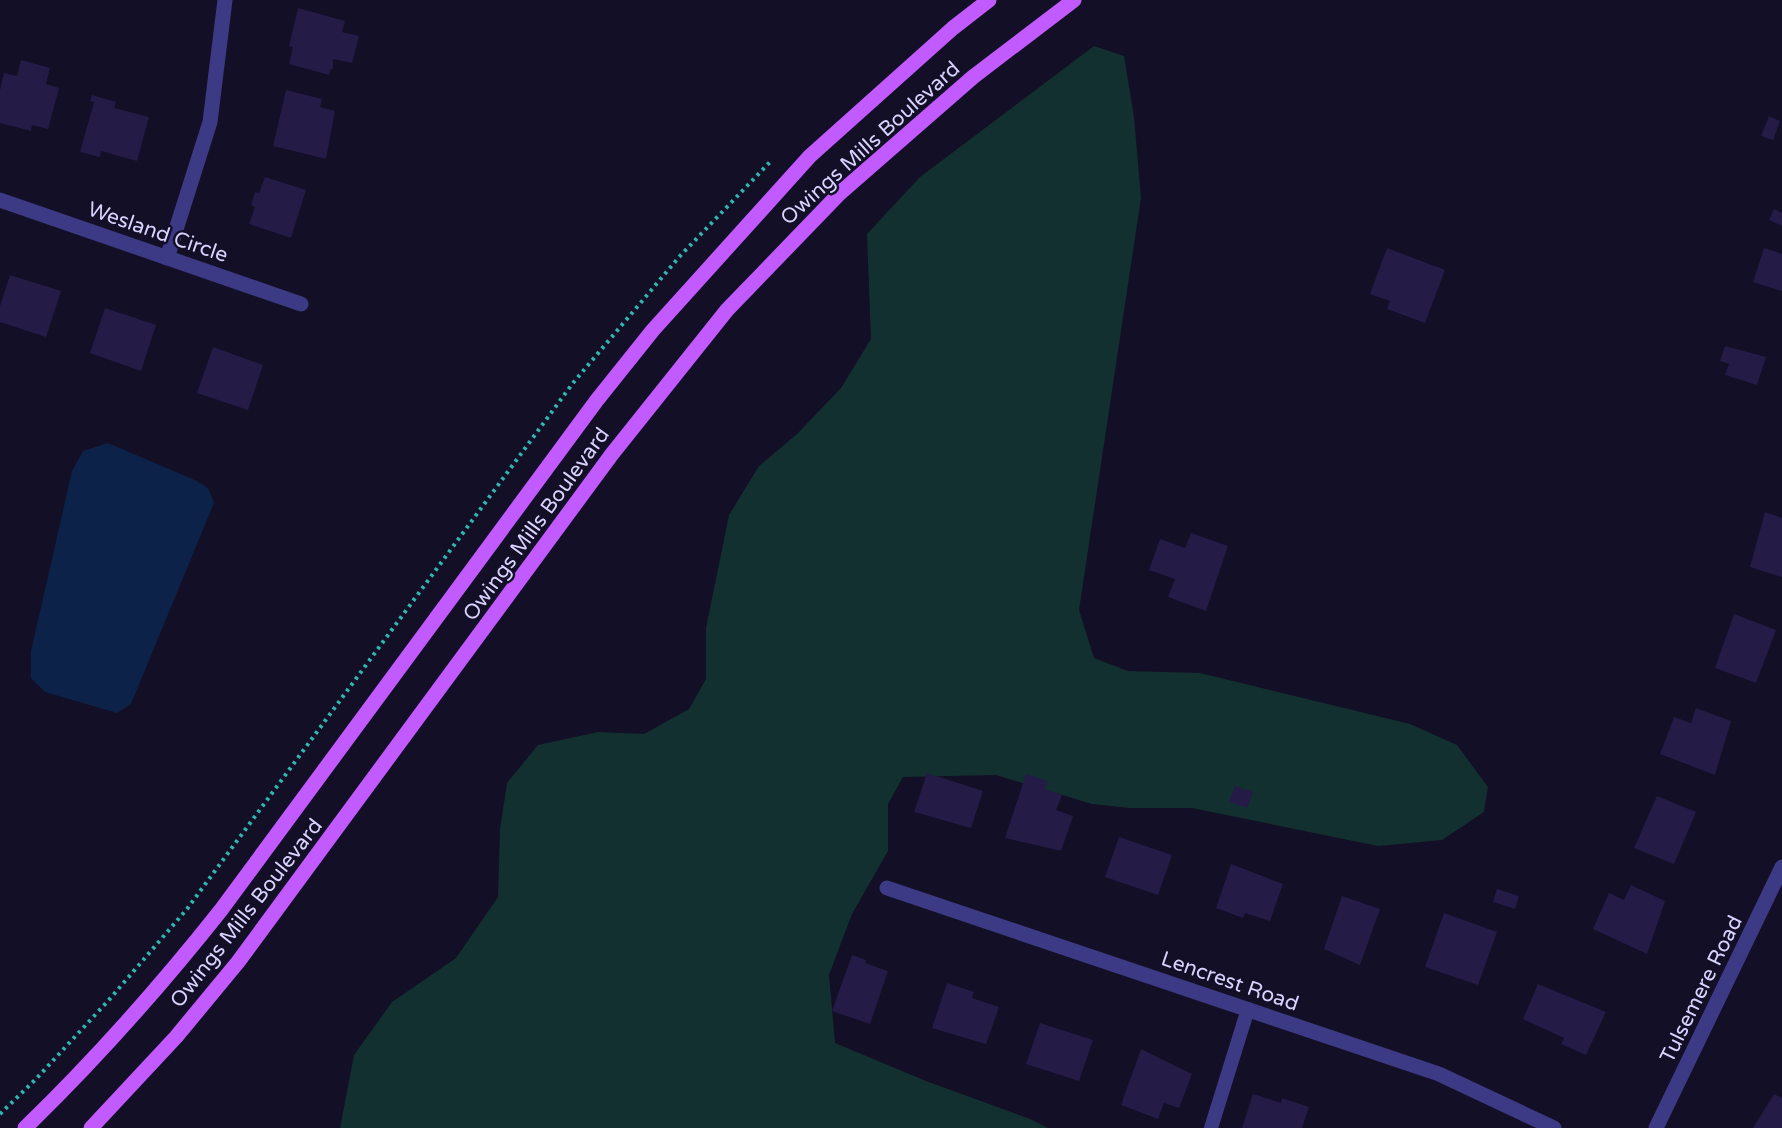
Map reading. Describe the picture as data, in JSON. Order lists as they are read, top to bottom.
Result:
{
  "streets": {
    "main road": ["Owings Mills Boulevard"],
    "street": ["Wesland Circle", "Lencrest Road", "Tulsemere Road"]
  }
}
